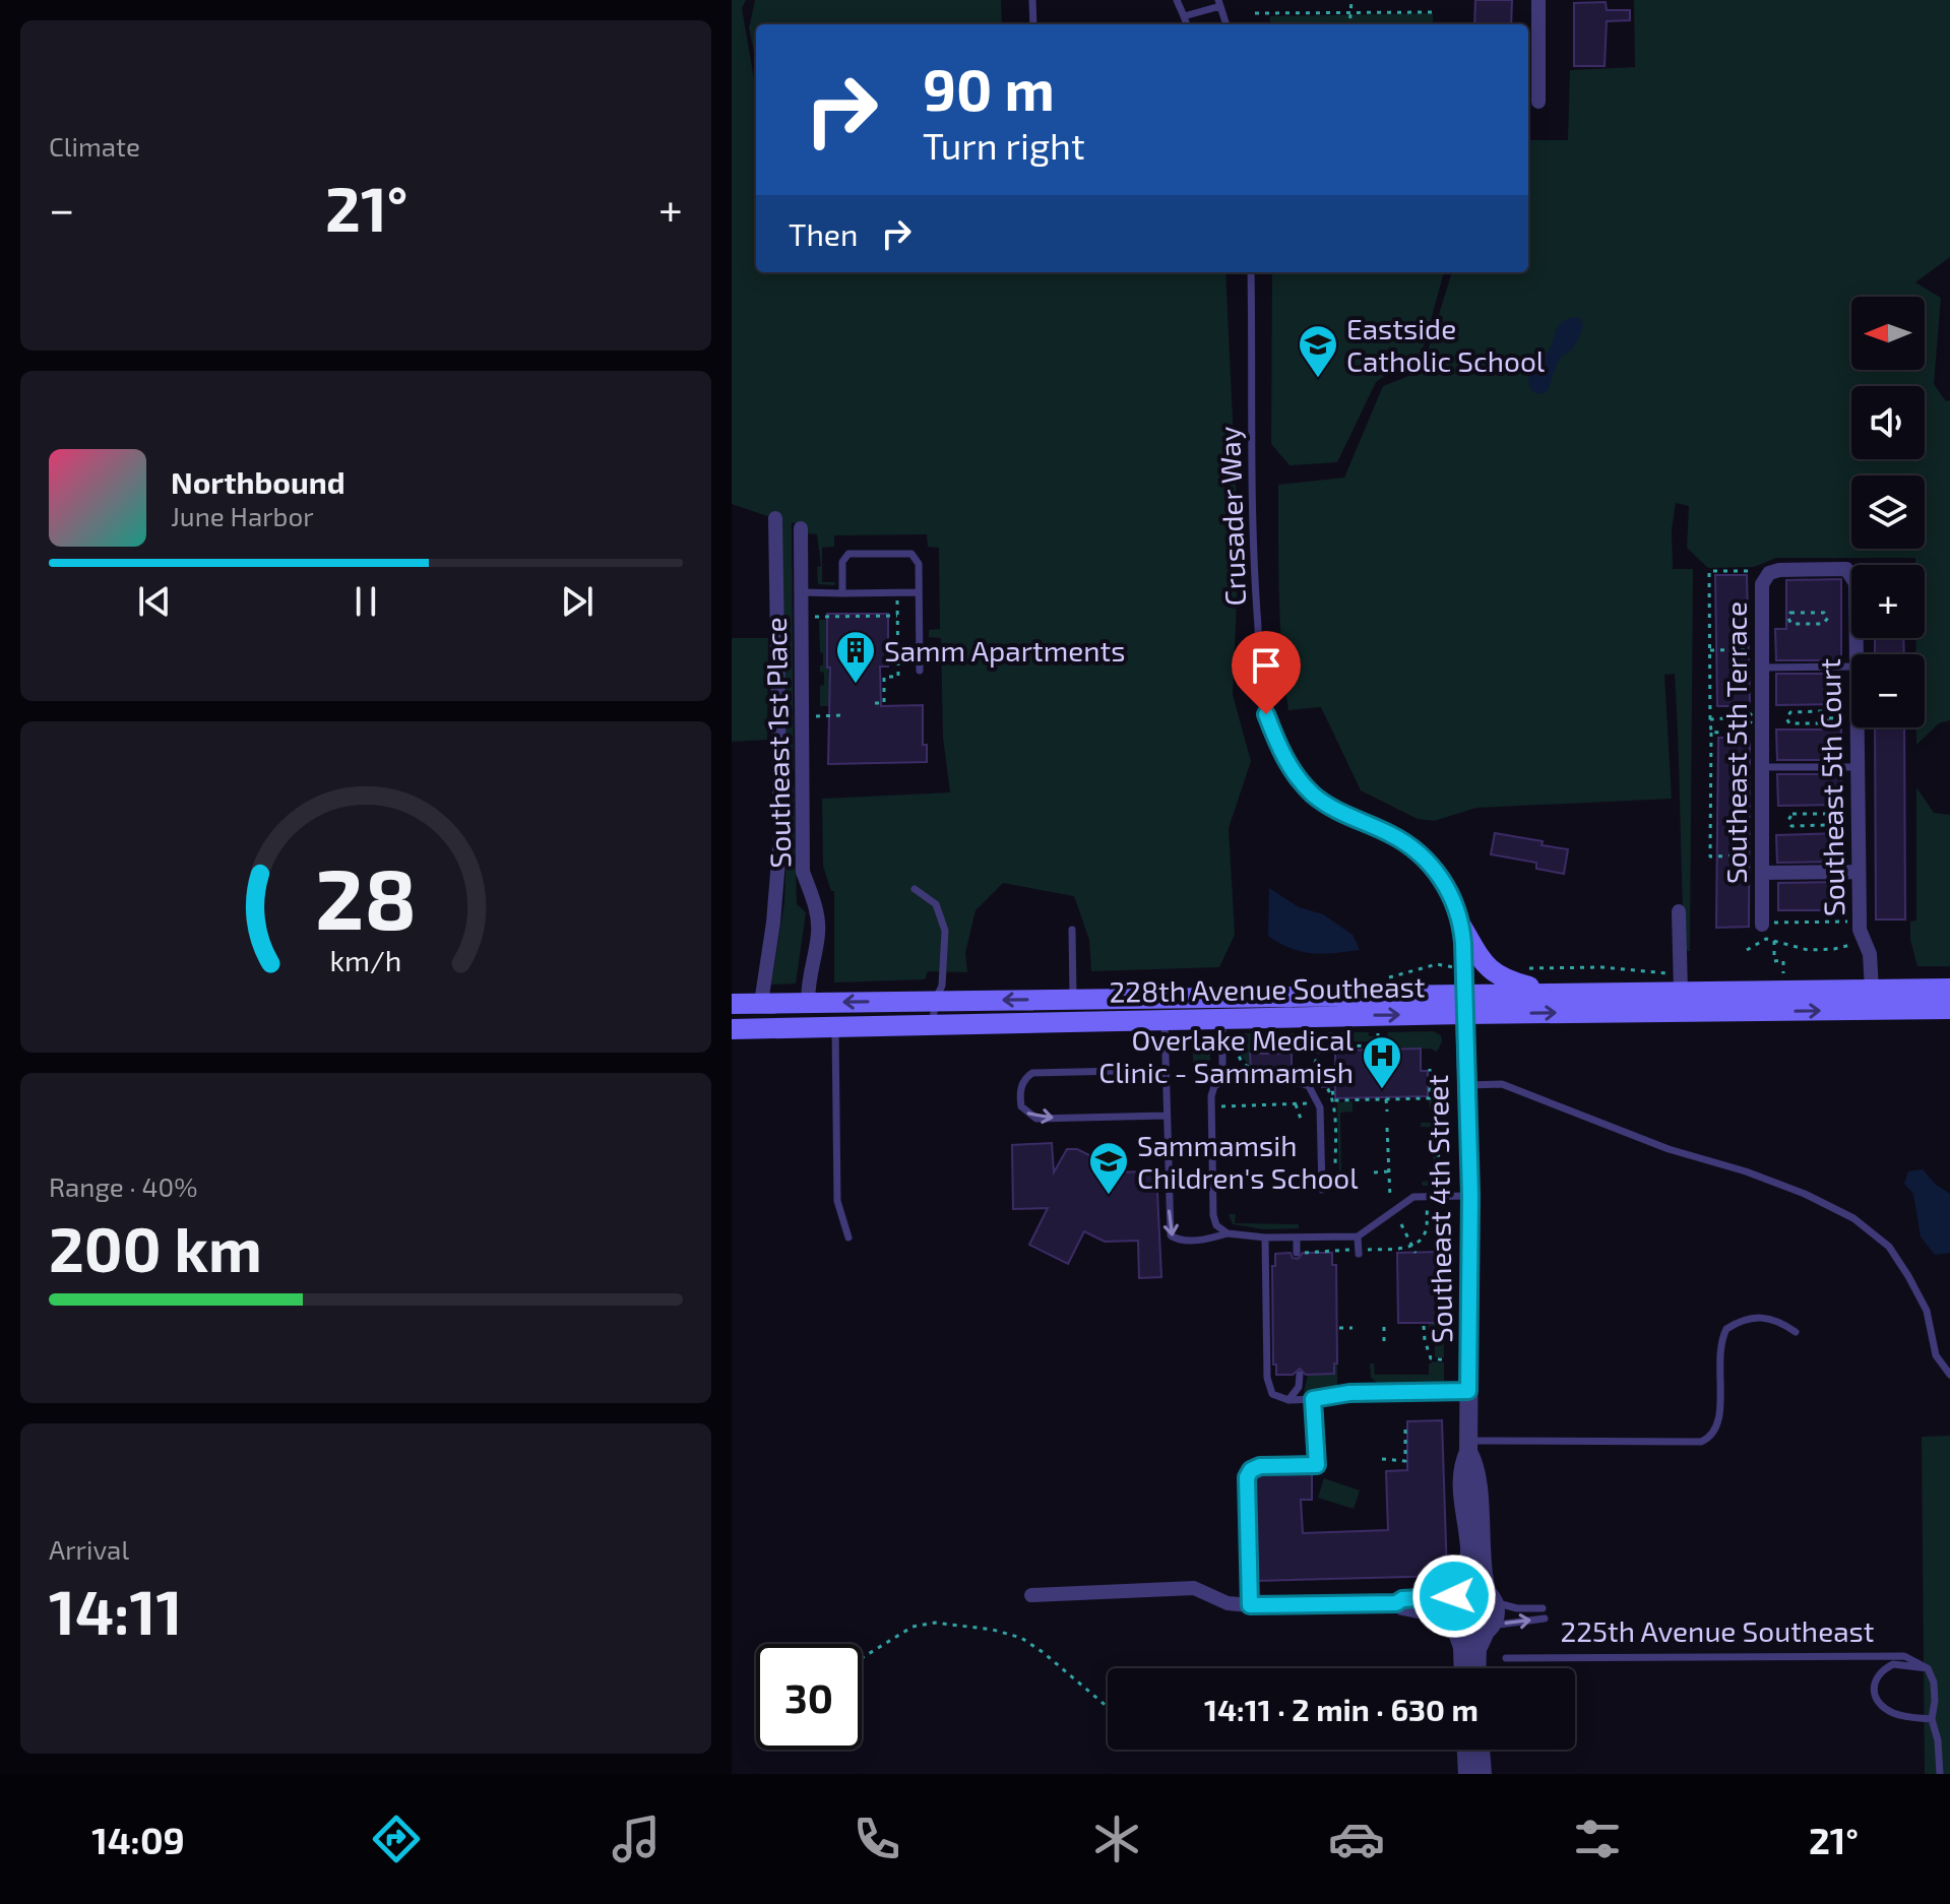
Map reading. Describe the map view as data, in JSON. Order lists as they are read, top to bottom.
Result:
{
  "streets": {
    "main road": ["228th Avenue Southeast"],
    "street": [
      "Southeast 1st Place",
      "Southeast 5th Terrace",
      "Southeast 5th Court",
      "Southeast 4th Street"
    ],
    "lane": ["Crusader Way", "225th Avenue Southeast"]
  },
  "crossings": [
    ["Crusader Way", "228th Avenue Southeast"],
    ["Crusader Way", "Southeast 4th Street"],
    ["Southeast 1st Place", "228th Avenue Southeast"],
    ["Southeast 5th Terrace", "Southeast 5th Court"],
    ["Southeast 5th Court", "228th Avenue Southeast"],
    ["228th Avenue Southeast", "Southeast 4th Street"],
    ["Southeast 4th Street", "225th Avenue Southeast"]
  ],
  "places": {
    "school or university": ["Eastside Catholic School", "Sammamsih Children's School"],
    "building": ["Samm Apartments"],
    "hospital": ["Overlake Medical Clinic - Sammamish"]
  },
  "north": "left",
  "page": {
    "tile": [
      "Climate",
      ["Range · 40%", "200 km"],
      ["Arrival", "14:11"]
    ],
    "turn": ["90 m", "Turn right"],
    "heat": ["−", "21°", "+"],
    "then": "Then",
    "map_buttons": ["+", "−"],
    "song": ["Northbound", "June Harbor"],
    "limit": "30",
    "trip": "14:11 · 2 min · 630 m",
    "tabs": ["14:09", "21°"],
    "gauge": ["28", "km/h"]
  }
}
